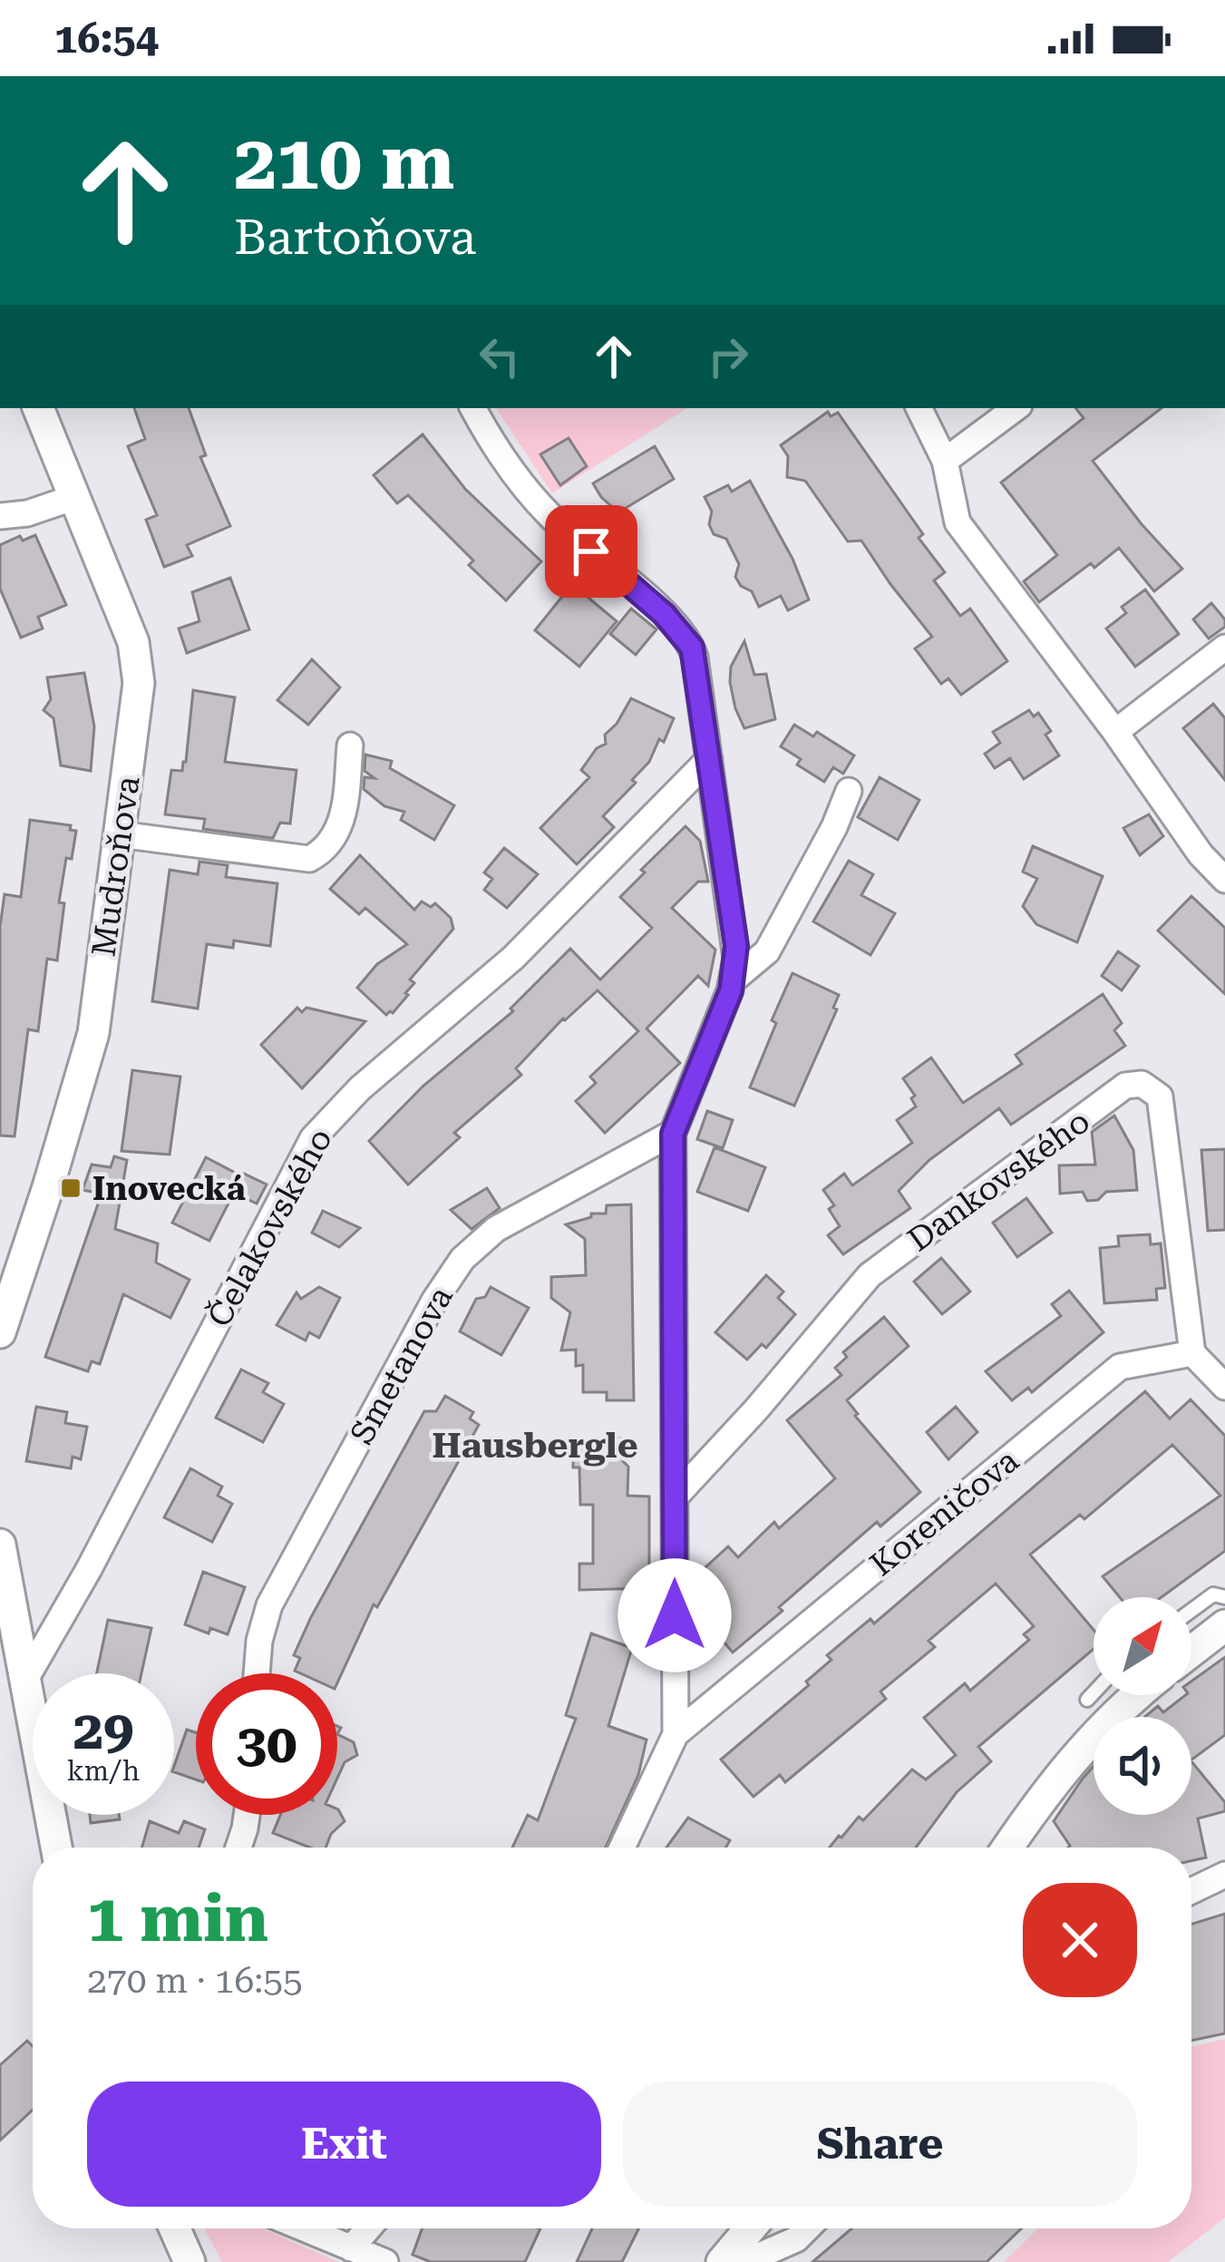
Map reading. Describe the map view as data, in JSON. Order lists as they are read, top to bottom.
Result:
{
  "streets": {
    "street": [
      "Mudroňova",
      "Dankovského",
      "Čelakovského",
      "Smetanova",
      "Koreničova"
    ]
  },
  "crossings": [
    ["Dankovského", "Koreničova"]
  ],
  "districts": ["Hausbergle"],
  "places": {
    "transit": ["Inovecká"]
  },
  "north": "top right",
  "page": {
    "status": "16:54",
    "turn": ["210 m", "Bartoňova"],
    "speed": "29 km/h",
    "limit": "30",
    "heading": ["1 min", "270 m · 16:55"],
    "buttons": ["Exit", "Share"]
  }
}
